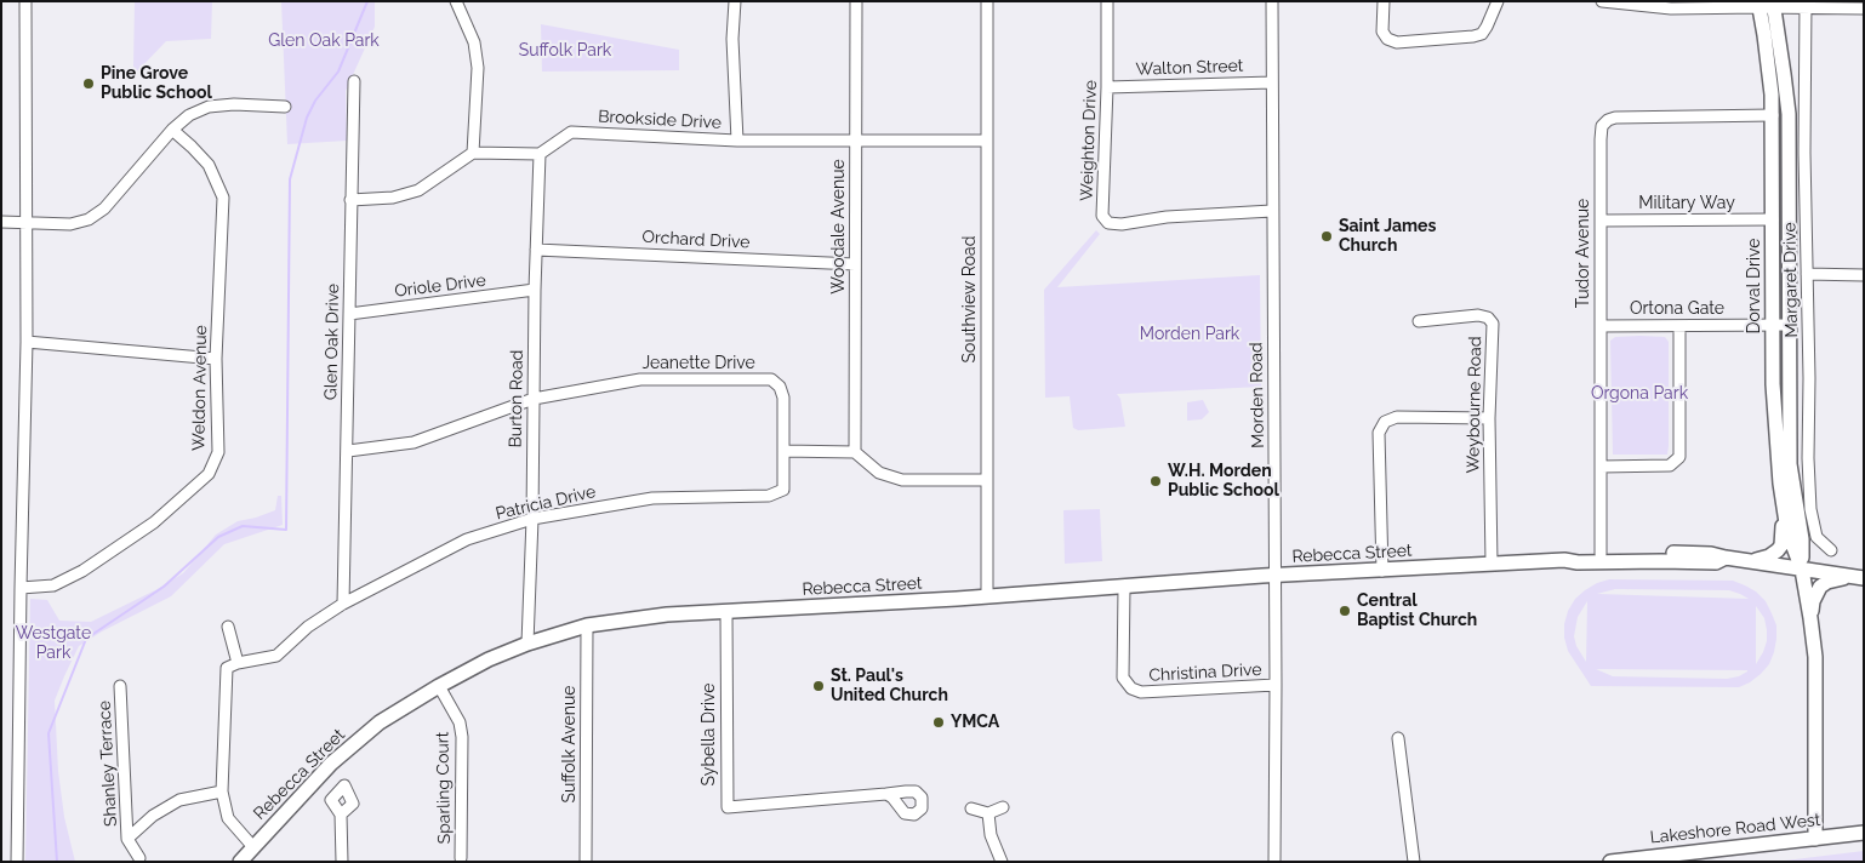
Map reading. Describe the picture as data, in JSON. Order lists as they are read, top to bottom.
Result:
{
  "streets": {
    "main road": ["Dorval Drive", "Rebecca Street", "Lakeshore Road West"],
    "street": [
      "Walton Street",
      "Brookside Drive",
      "Weighton Drive",
      "Military Way",
      "Woodale Avenue",
      "Orchard Drive",
      "Tudor Avenue",
      "Margaret Drive",
      "Oriole Drive",
      "Southview Road",
      "Ortona Gate",
      "Glen Oak Drive",
      "Jeanette Drive",
      "Weldon Avenue",
      "Morden Road",
      "Burton Road",
      "Weybourne Road",
      "Patricia Drive",
      "Christina Drive",
      "Sybella Drive",
      "Suffolk Avenue",
      "Shanley Terrace",
      "Sparling Court"
    ]
  },
  "crossings": [
    ["Walton Street", "Weighton Drive"],
    ["Walton Street", "Morden Road"],
    ["Brookside Drive", "Woodale Avenue"],
    ["Brookside Drive", "Southview Road"],
    ["Brookside Drive", "Burton Road"],
    ["Weighton Drive", "Morden Road"],
    ["Military Way", "Tudor Avenue"],
    ["Military Way", "Dorval Drive"],
    ["Woodale Avenue", "Orchard Drive"],
    ["Orchard Drive", "Burton Road"],
    ["Tudor Avenue", "Dorval Drive"],
    ["Tudor Avenue", "Ortona Gate"],
    ["Tudor Avenue", "Rebecca Street"],
    ["Oriole Drive", "Glen Oak Drive"],
    ["Oriole Drive", "Burton Road"],
    ["Dorval Drive", "Ortona Gate"],
    ["Dorval Drive", "Rebecca Street"],
    ["Dorval Drive", "Lakeshore Road West"],
    ["Southview Road", "Rebecca Street"],
    ["Glen Oak Drive", "Jeanette Drive"],
    ["Glen Oak Drive", "Patricia Drive"],
    ["Jeanette Drive", "Burton Road"],
    ["Jeanette Drive", "Patricia Drive"],
    ["Morden Road", "Rebecca Street"],
    ["Morden Road", "Christina Drive"],
    ["Burton Road", "Patricia Drive"],
    ["Burton Road", "Rebecca Street"],
    ["Weybourne Road", "Rebecca Street"],
    ["Rebecca Street", "Christina Drive"],
    ["Rebecca Street", "Sybella Drive"],
    ["Rebecca Street", "Suffolk Avenue"],
    ["Rebecca Street", "Sparling Court"]
  ],
  "parks": [
    "Glen Oak Park",
    "Suffolk Park",
    "Morden Park",
    "Orgona Park",
    "Westgate Park"
  ],
  "places": [
    "Pine Grove Public School",
    "Saint James Church",
    "W.H. Morden Public School",
    "Central Baptist Church",
    "St. Paul's United Church",
    "YMCA"
  ]
}
